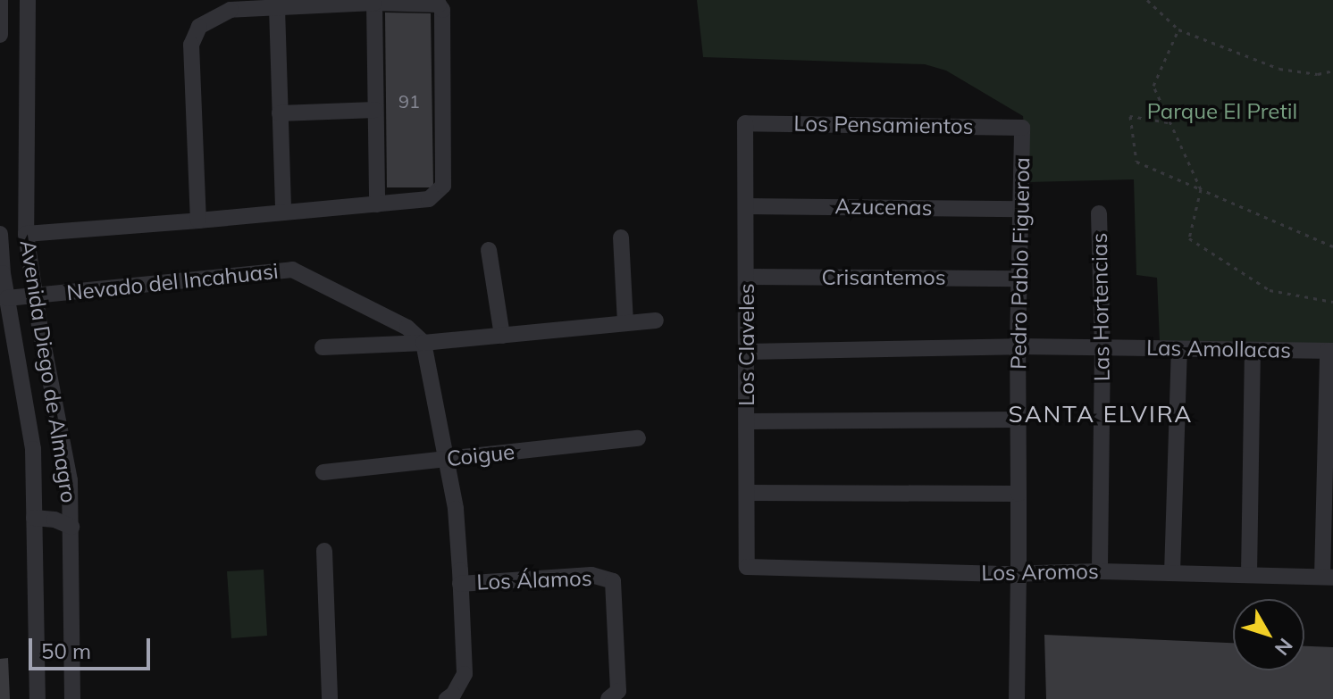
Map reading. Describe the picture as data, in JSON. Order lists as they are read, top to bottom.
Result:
{
  "streets": {
    "street": [
      "Los Pensamientos",
      "Azucenas",
      "Pedro Pablo Figueroa",
      "Crisantemos",
      "Nevado del Incahuasi",
      "Las Hortencias",
      "Los Claveles",
      "Las Amollacas",
      "Avenida Diego de Almagro",
      "Coigue",
      "Los Aromos",
      "Los Álamos"
    ]
  },
  "crossings": [
    ["Los Pensamientos", "Pedro Pablo Figueroa"],
    ["Los Pensamientos", "Los Claveles"],
    ["Azucenas", "Pedro Pablo Figueroa"],
    ["Azucenas", "Los Claveles"],
    ["Pedro Pablo Figueroa", "Crisantemos"],
    ["Pedro Pablo Figueroa", "Las Amollacas"],
    ["Pedro Pablo Figueroa", "Los Aromos"],
    ["Crisantemos", "Los Claveles"],
    ["Nevado del Incahuasi", "Avenida Diego de Almagro"],
    ["Las Hortencias", "Las Amollacas"],
    ["Las Hortencias", "Los Aromos"],
    ["Los Claveles", "Las Amollacas"],
    ["Los Claveles", "Los Aromos"]
  ],
  "districts": ["SANTA ELVIRA"],
  "parks": ["Parque El Pretil"],
  "house_numbers": ["91"],
  "scale_bar": "50 m",
  "north": "bottom right"
}
